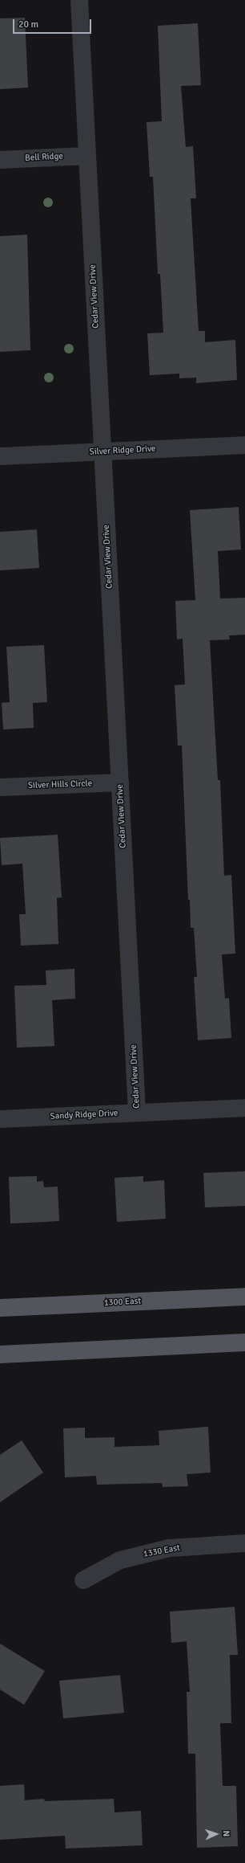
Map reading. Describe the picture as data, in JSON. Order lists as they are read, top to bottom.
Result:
{
  "streets": {
    "main road": ["1300 East"],
    "street": [
      "Bell Ridge",
      "Cedar View Drive",
      "Silver Ridge Drive",
      "Silver Hills Circle",
      "Sandy Ridge Drive",
      "1330 East"
    ]
  },
  "crossings": [
    ["Bell Ridge", "Cedar View Drive"],
    ["Cedar View Drive", "Silver Ridge Drive"],
    ["Cedar View Drive", "Silver Hills Circle"],
    ["Cedar View Drive", "Sandy Ridge Drive"]
  ],
  "scale_bar": "20 m",
  "north": "right"
}
